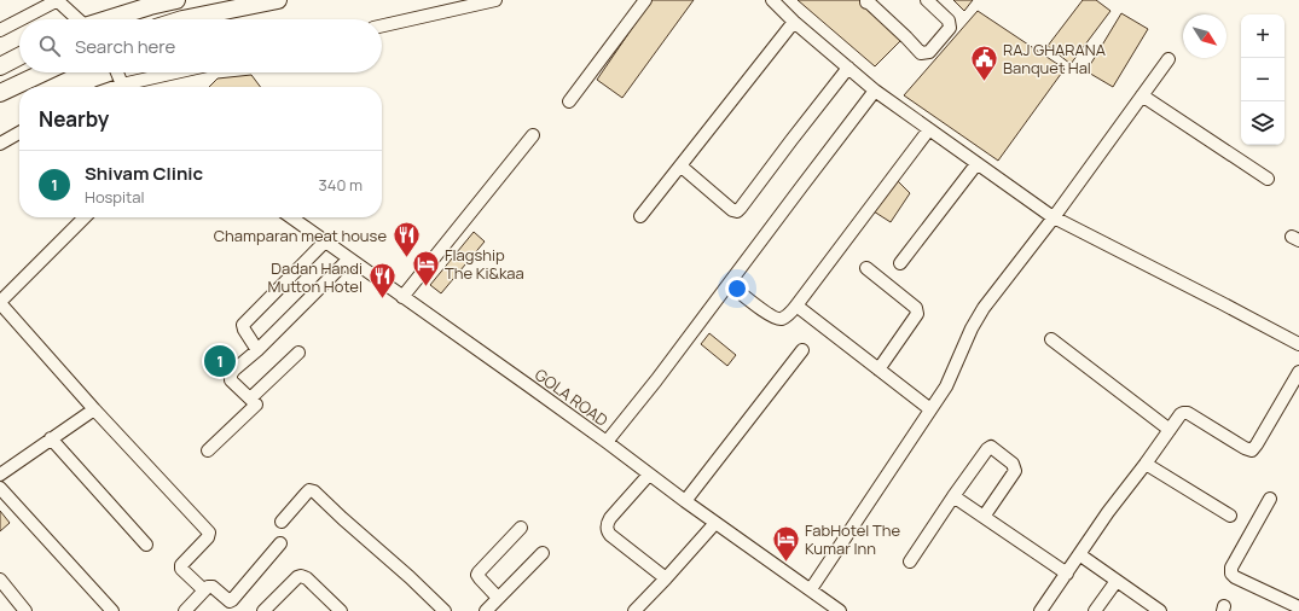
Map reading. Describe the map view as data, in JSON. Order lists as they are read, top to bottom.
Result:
{
  "streets": {
    "street": ["GOLA ROAD"]
  },
  "places": {
    "public building": ["RAJ GHARANA Banquet Hal"],
    "restaurant": ["Champaran meat house", "Dadan Handi Mutton Hotel"],
    "hotel": ["Flagship The Ki&kaa", "FabHotel The Kumar Inn"]
  },
  "north": "bottom right",
  "page": {
    "map_buttons": ["+", "−"],
    "search": "Search here",
    "heading": "Nearby",
    "list": [
      {
        "mark": "1",
        "name": "Shivam Clinic",
        "note": "Hospital",
        "value": "340 m"
      }
    ],
    "pins": "1"
  }
}
